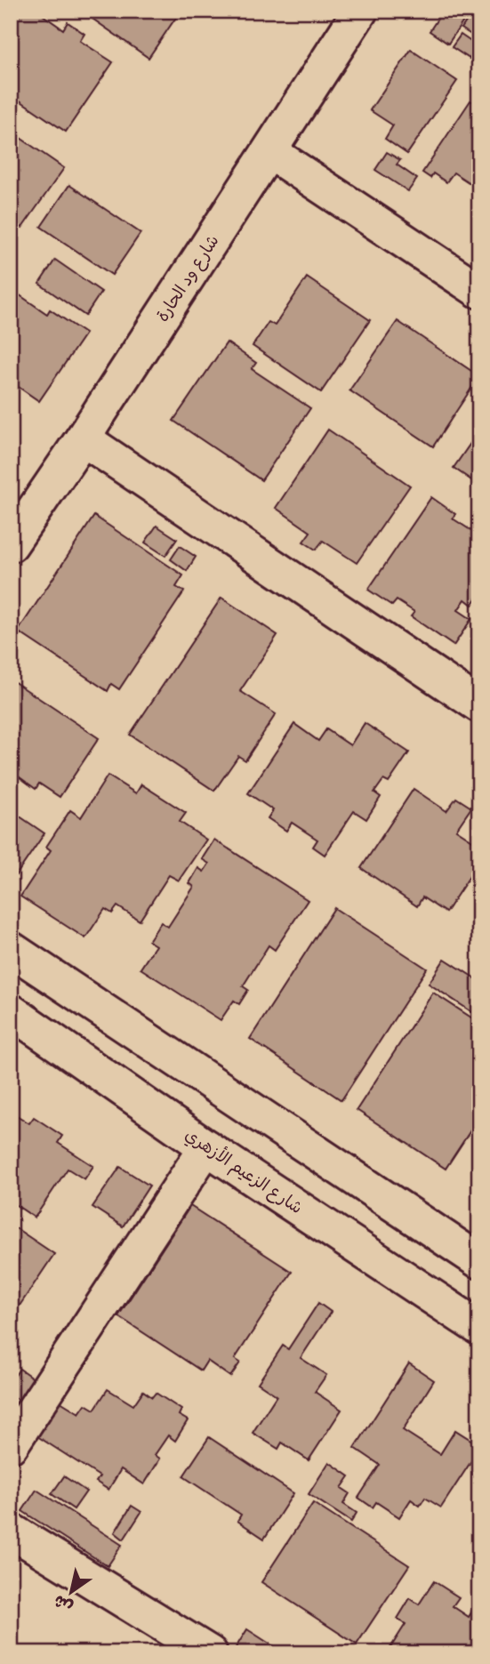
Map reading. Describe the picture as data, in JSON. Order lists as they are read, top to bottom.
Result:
{
  "streets": {
    "street": ["شارع ود الحارة", "شارع الزعيم الأزهري"]
  },
  "north": "bottom left"
}
